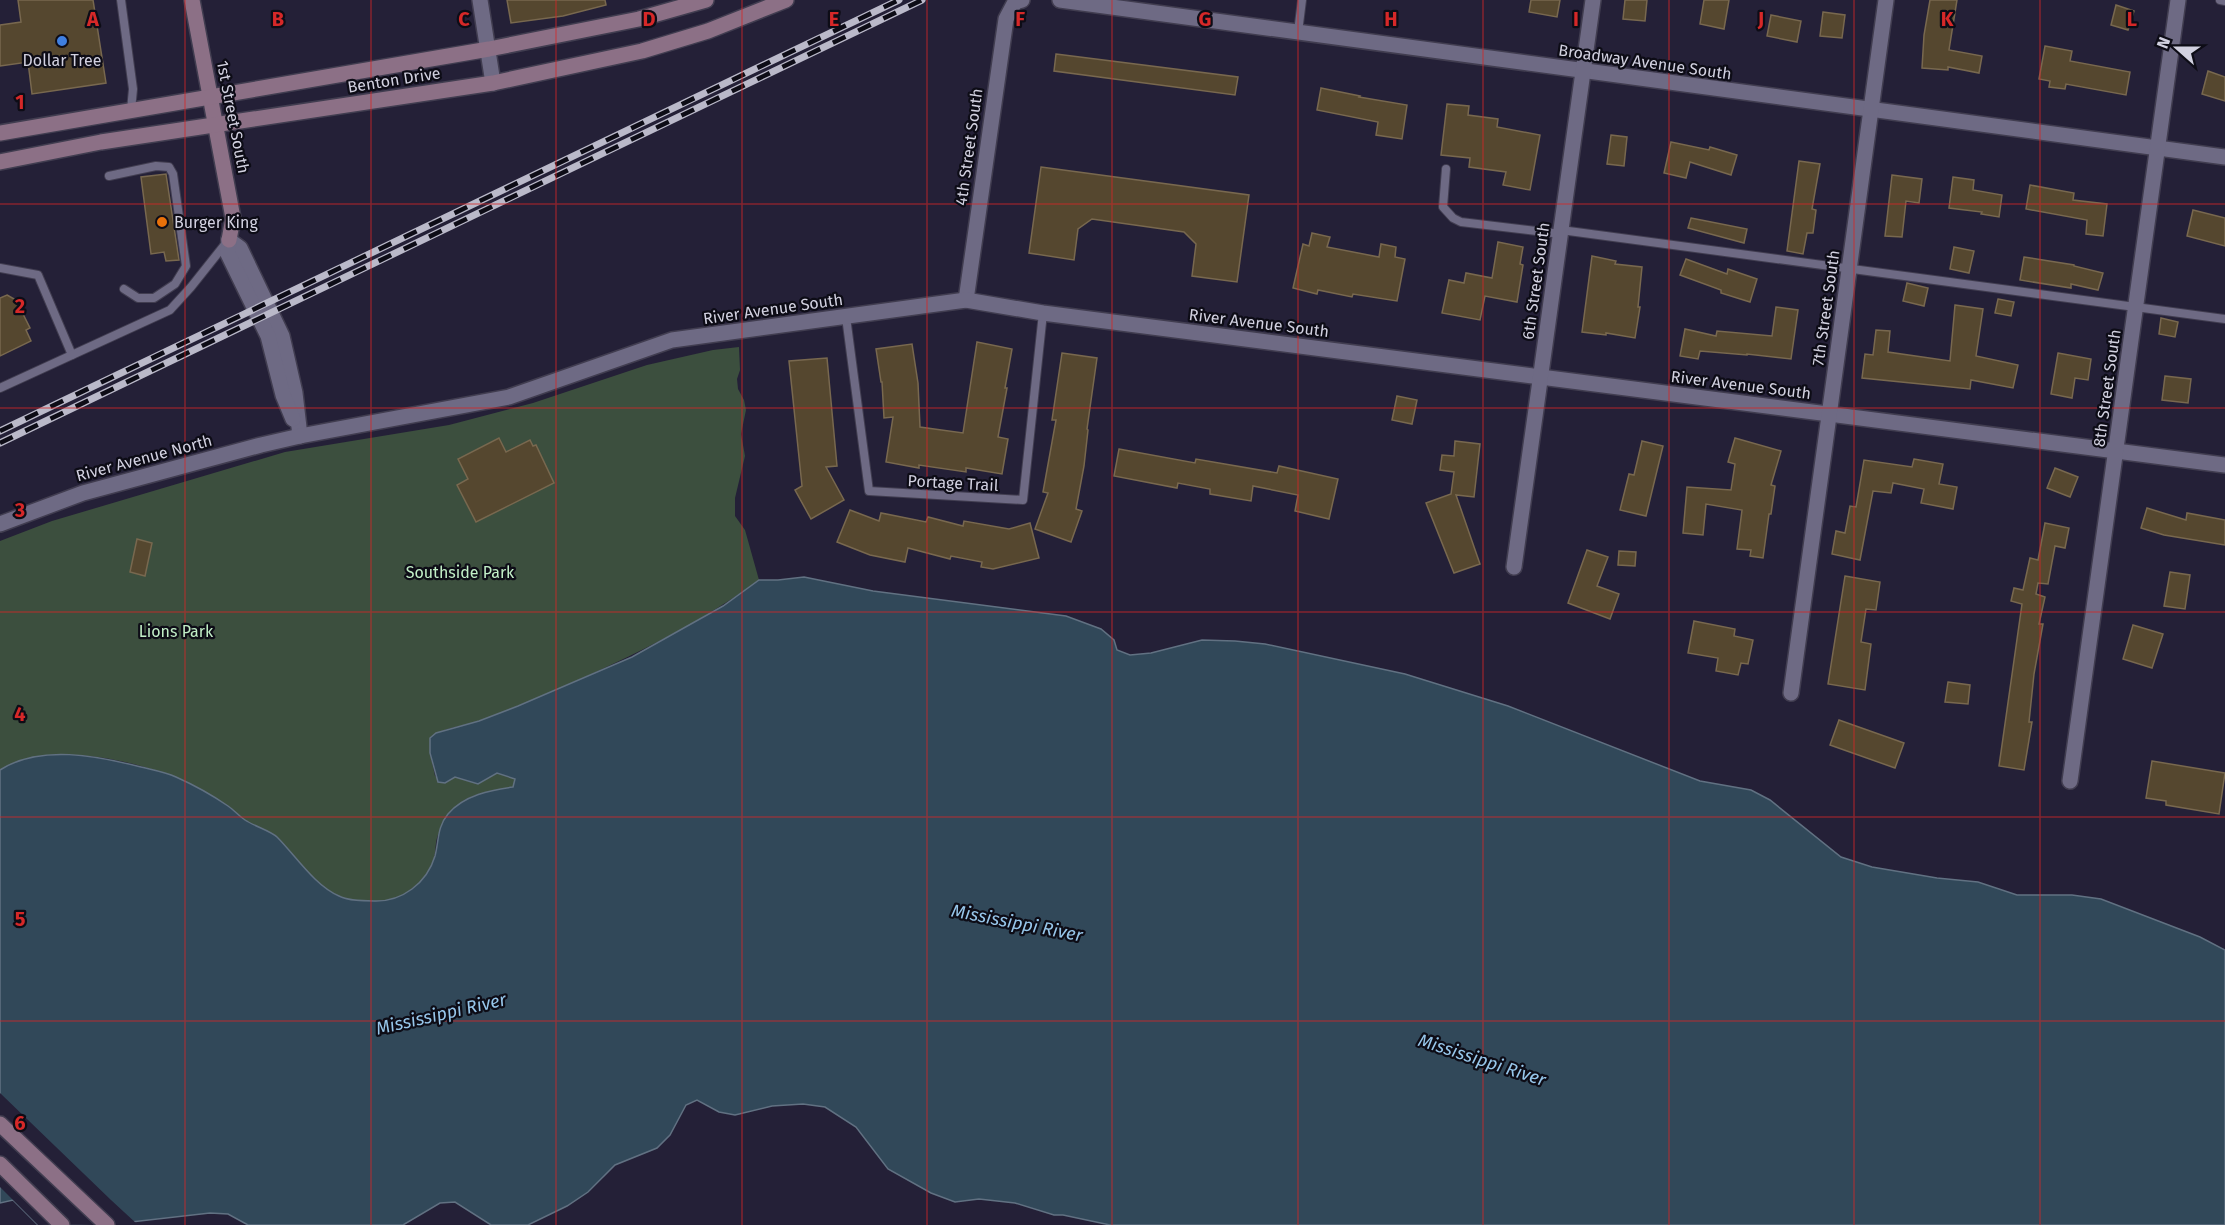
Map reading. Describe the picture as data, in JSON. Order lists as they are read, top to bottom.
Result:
{
  "streets": {
    "main road": ["Benton Drive", "1st Street South"],
    "street": [
      "Broadway Avenue South",
      "4th Street South",
      "6th Street South",
      "7th Street South",
      "River Avenue South",
      "8th Street South",
      "River Avenue North"
    ],
    "lane": ["Portage Trail"]
  },
  "crossings": [
    ["Broadway Avenue South", "6th Street South"],
    ["Broadway Avenue South", "7th Street South"],
    ["Broadway Avenue South", "8th Street South"],
    ["Benton Drive", "1st Street South"],
    ["4th Street South", "River Avenue South"],
    ["6th Street South", "River Avenue South"],
    ["7th Street South", "River Avenue South"],
    ["River Avenue South", "8th Street South"],
    ["River Avenue South", "River Avenue North"],
    ["River Avenue South", "Portage Trail"]
  ],
  "water": ["Mississippi River"],
  "parks": ["Southside Park", "Lions Park"],
  "places": ["Dollar Tree", "Burger King"],
  "north": "left",
  "grid": {
    "columns": [
      "A",
      "B",
      "C",
      "D",
      "E",
      "F",
      "G",
      "H",
      "I",
      "J",
      "K",
      "L"
    ],
    "rows": [
      "1",
      "2",
      "3",
      "4",
      "5",
      "6"
    ]
  }
}
